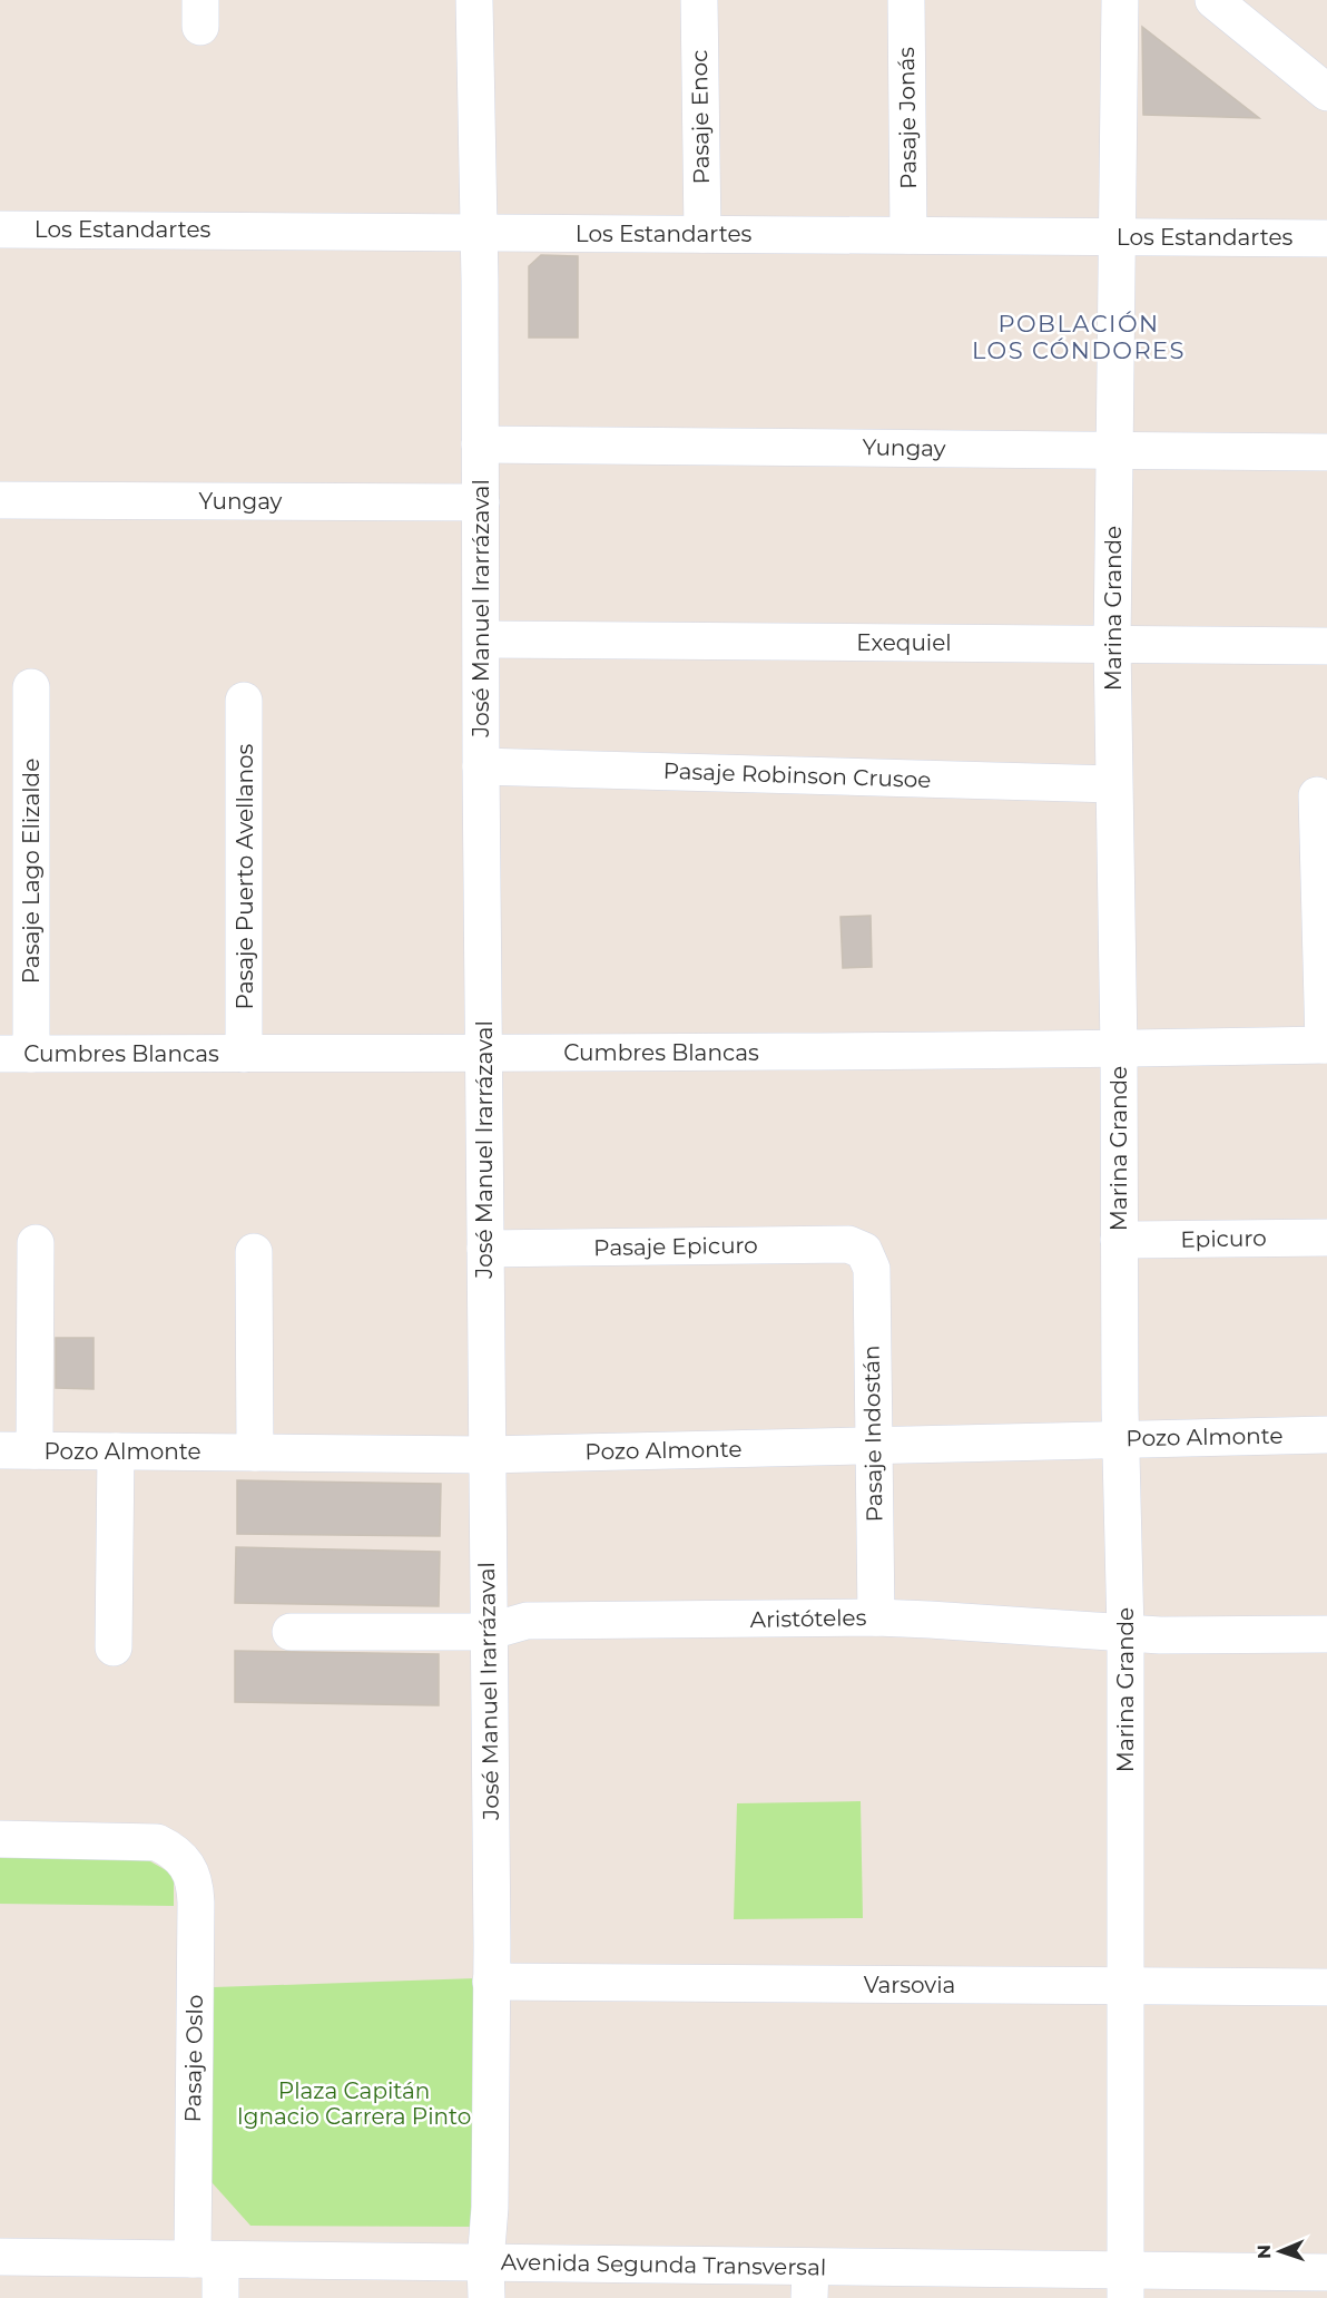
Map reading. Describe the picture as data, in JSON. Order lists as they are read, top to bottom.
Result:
{
  "streets": {
    "street": [
      "Pasaje Enoc",
      "Pasaje Jonás",
      "Los Estandartes",
      "Yungay",
      "José Manuel Irarrázaval",
      "Marina Grande",
      "Exequiel",
      "Pasaje Robinson Crusoe",
      "Pasaje Lago Elizalde",
      "Pasaje Puerto Avellanos",
      "Cumbres Blancas",
      "Epicuro",
      "Pasaje Epicuro",
      "Pasaje Indostán",
      "Pozo Almonte",
      "Aristóteles",
      "Varsovia",
      "Pasaje Oslo",
      "Avenida Segunda Transversal"
    ]
  },
  "crossings": [
    ["Pasaje Enoc", "Los Estandartes"],
    ["Pasaje Jonás", "Los Estandartes"],
    ["Los Estandartes", "José Manuel Irarrázaval"],
    ["Los Estandartes", "Marina Grande"],
    ["Yungay", "José Manuel Irarrázaval"],
    ["Yungay", "Marina Grande"],
    ["José Manuel Irarrázaval", "Exequiel"],
    ["José Manuel Irarrázaval", "Pasaje Robinson Crusoe"],
    ["José Manuel Irarrázaval", "Cumbres Blancas"],
    ["José Manuel Irarrázaval", "Pasaje Epicuro"],
    ["José Manuel Irarrázaval", "Pozo Almonte"],
    ["José Manuel Irarrázaval", "Aristóteles"],
    ["José Manuel Irarrázaval", "Varsovia"],
    ["José Manuel Irarrázaval", "Avenida Segunda Transversal"],
    ["Marina Grande", "Exequiel"],
    ["Marina Grande", "Pasaje Robinson Crusoe"],
    ["Marina Grande", "Cumbres Blancas"],
    ["Marina Grande", "Epicuro"],
    ["Marina Grande", "Pozo Almonte"],
    ["Marina Grande", "Aristóteles"],
    ["Marina Grande", "Varsovia"],
    ["Marina Grande", "Avenida Segunda Transversal"],
    ["Pasaje Lago Elizalde", "Cumbres Blancas"],
    ["Pasaje Puerto Avellanos", "Cumbres Blancas"],
    ["Pasaje Epicuro", "Pasaje Indostán"],
    ["Pasaje Indostán", "Pozo Almonte"],
    ["Pasaje Indostán", "Aristóteles"],
    ["Pasaje Oslo", "Avenida Segunda Transversal"]
  ],
  "districts": ["POBLACIÓN LOS CÓNDORES"],
  "parks": ["Plaza Capitán Ignacio Carrera Pinto"],
  "north": "left"
}
